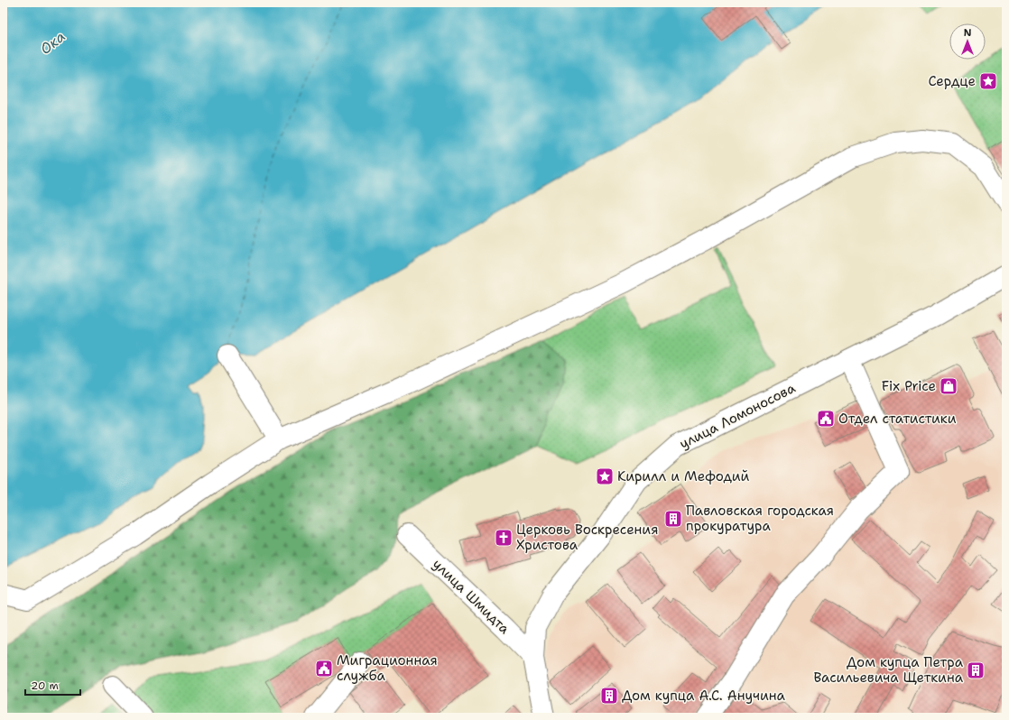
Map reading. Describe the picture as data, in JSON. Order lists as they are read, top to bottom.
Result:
{
  "streets": {
    "street": ["улица Ломоносова", "улица Шмидта"]
  },
  "crossings": [
    ["улица Ломоносова", "улица Шмидта"]
  ],
  "water": ["Ока"],
  "places": {
    "place": ["Сердце", "Кирилл и Мефодий"],
    "shop": ["Fix Price"],
    "public building": ["Отдел статистики", "Миграционная служба"],
    "building": ["Павловская городская прокуратура", "Дом купца Петра Васильевича Щеткина", "Дом купца А.С. Анучина"],
    "church": ["Церковь Воскресения Христова"]
  },
  "scale_bar": "20 m",
  "north": "top"
}
